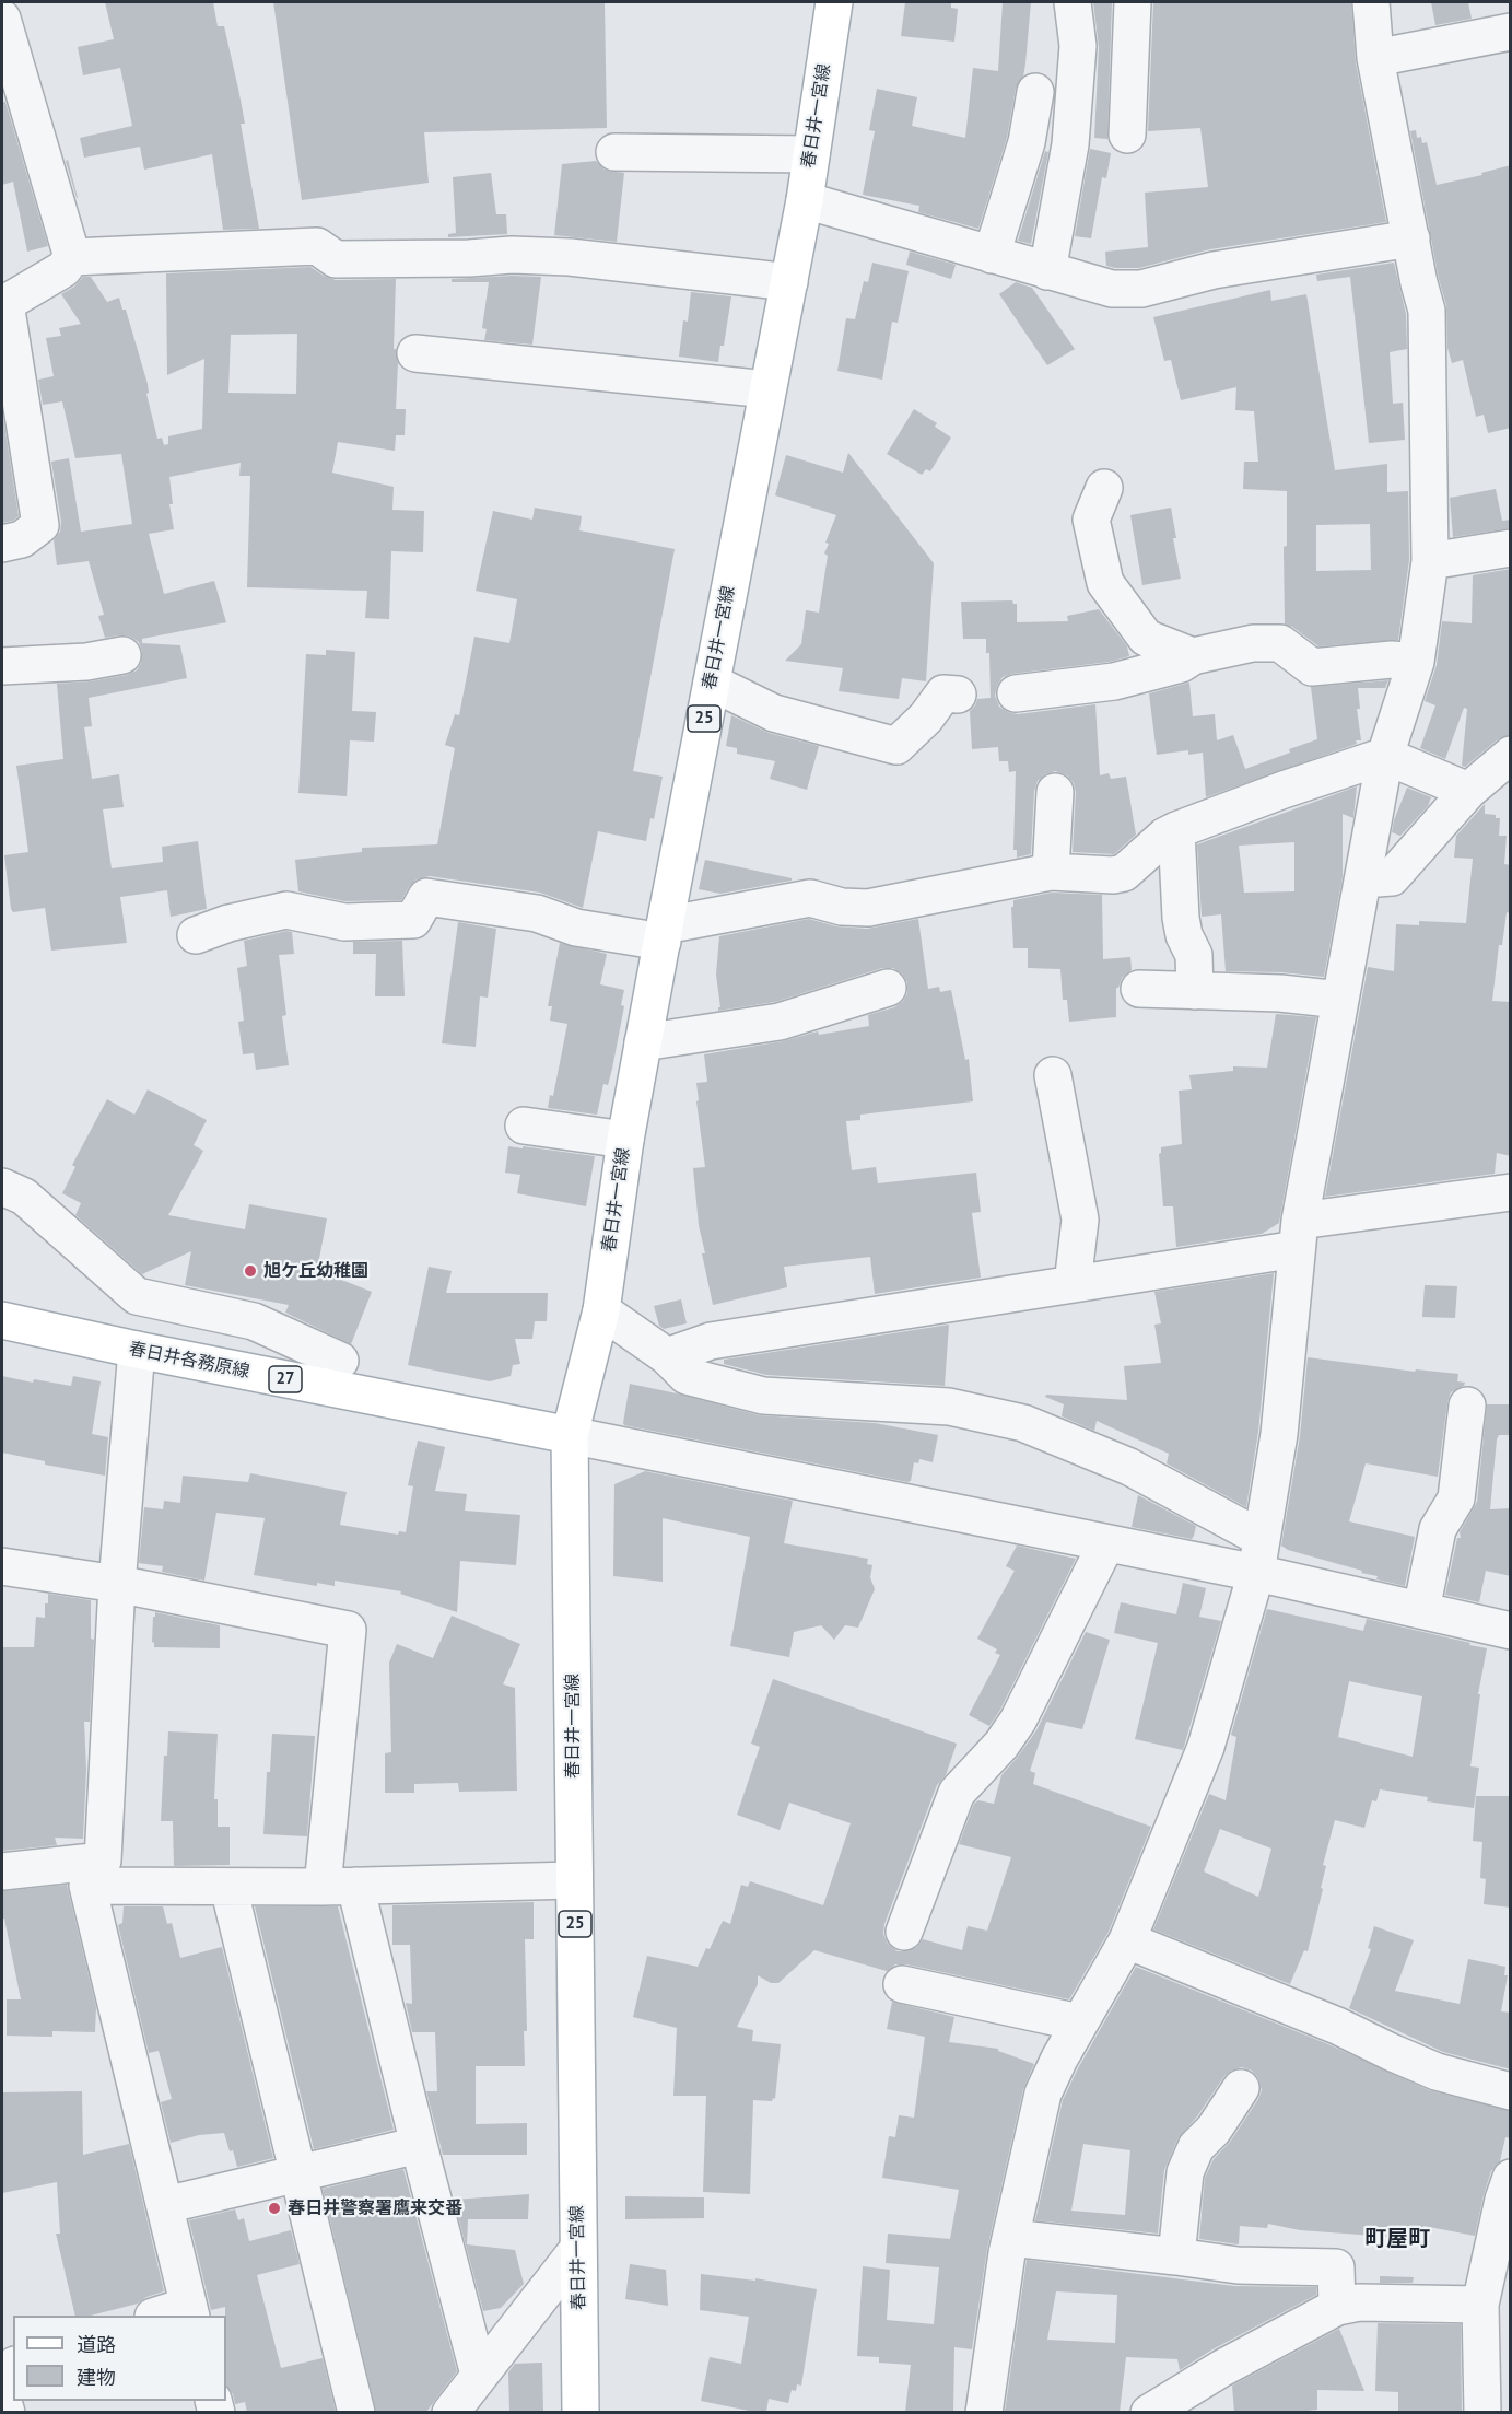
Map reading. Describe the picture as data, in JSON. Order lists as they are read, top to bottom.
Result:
{
  "streets": {
    "main road": [
      "春日井一宮線",
      "25",
      "春日井各務原線",
      "27"
    ]
  },
  "crossings": [
    ["春日井一宮線", "春日井各務原線"]
  ],
  "districts": ["町屋町"],
  "places": ["旭ケ丘幼稚園", "春日井警察署鷹来交番"],
  "legend": ["道路", "建物"]
}
